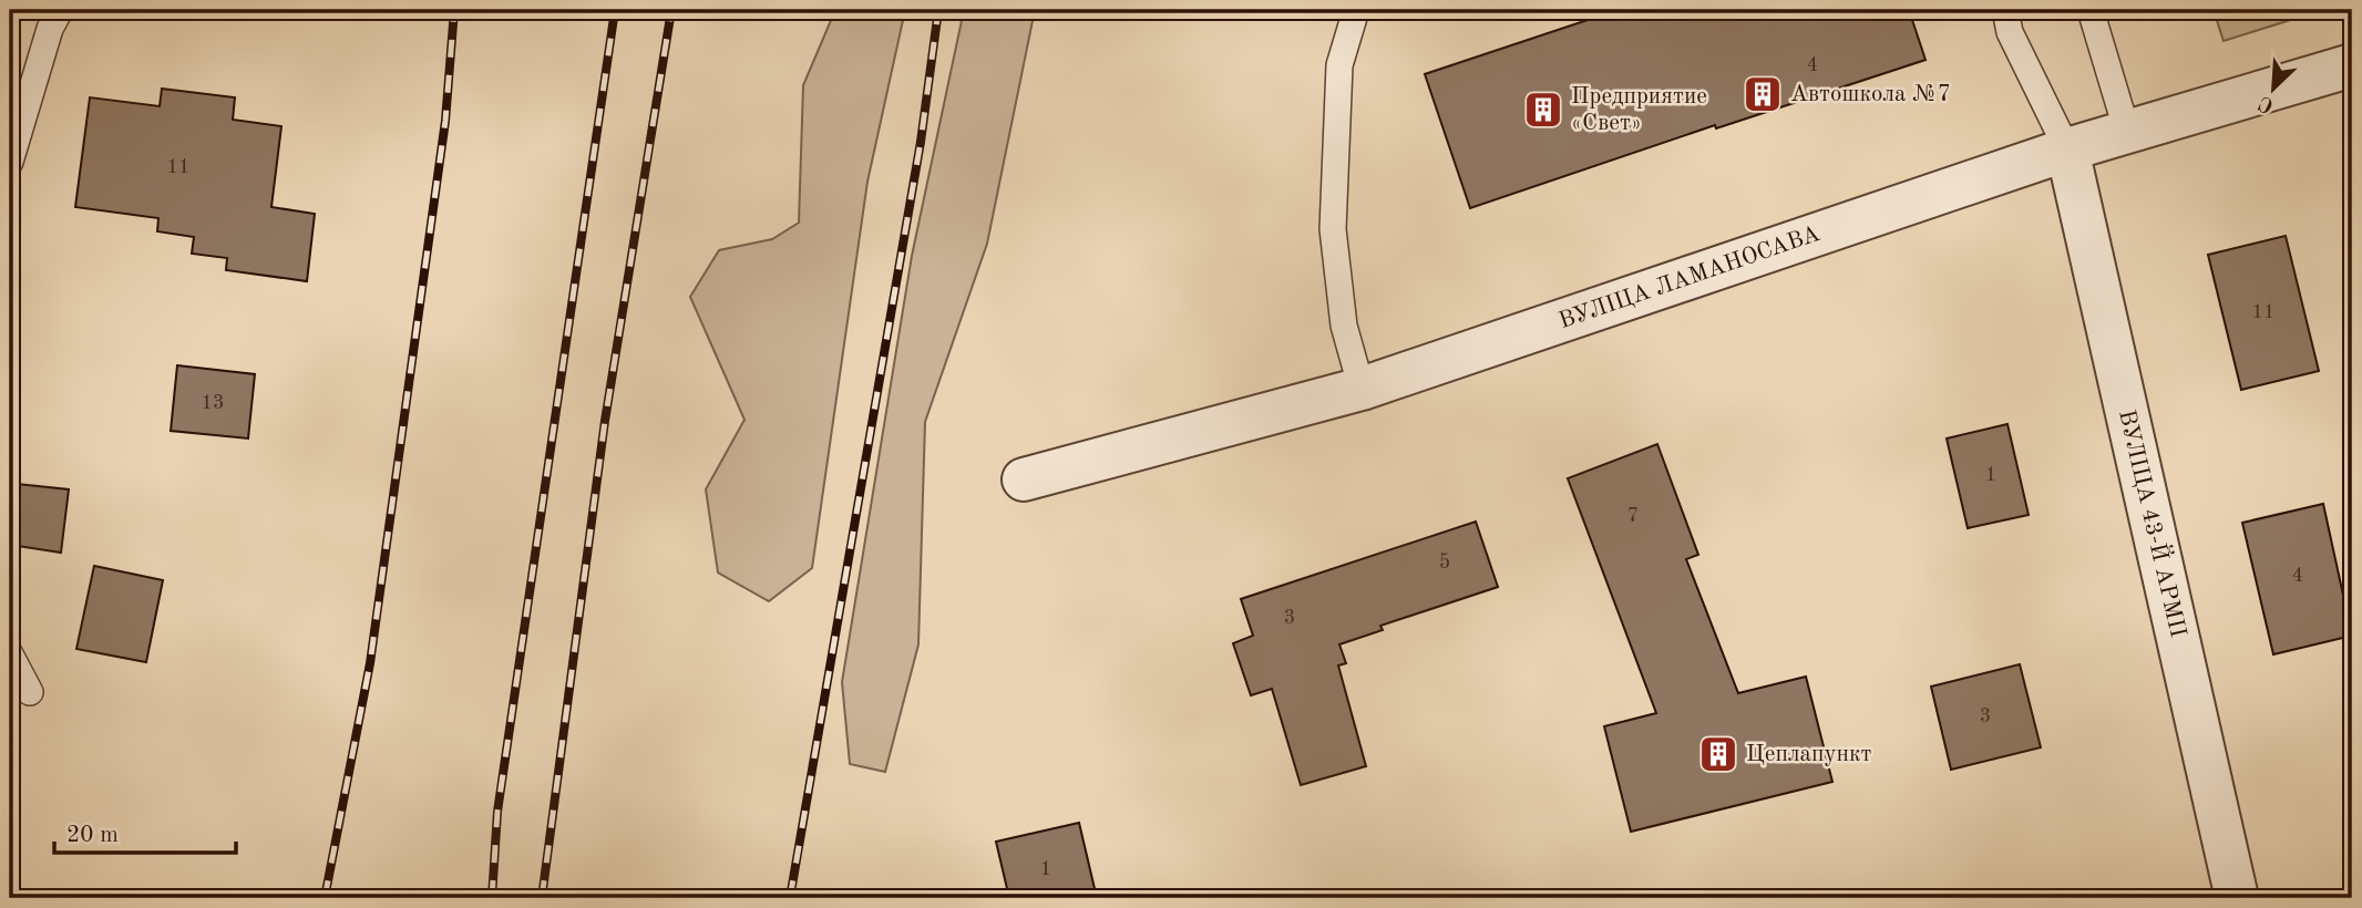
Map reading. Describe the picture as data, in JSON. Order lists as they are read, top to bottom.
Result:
{
  "streets": {
    "street": ["ВУЛІЦА ЛАМАНОСАВА", "ВУЛІЦА 43-Й АРМІІ"]
  },
  "crossings": [
    ["ВУЛІЦА ЛАМАНОСАВА", "ВУЛІЦА 43-Й АРМІІ"]
  ],
  "places": {
    "building": ["Автошкола №7", "Предприятие «Свет»", "Цеплапункт"]
  },
  "house_numbers": [
    "4",
    "11",
    "11",
    "13",
    "1",
    "7",
    "5",
    "4",
    "3",
    "3",
    "1"
  ],
  "scale_bar": "20 m",
  "north": "bottom left"
}
